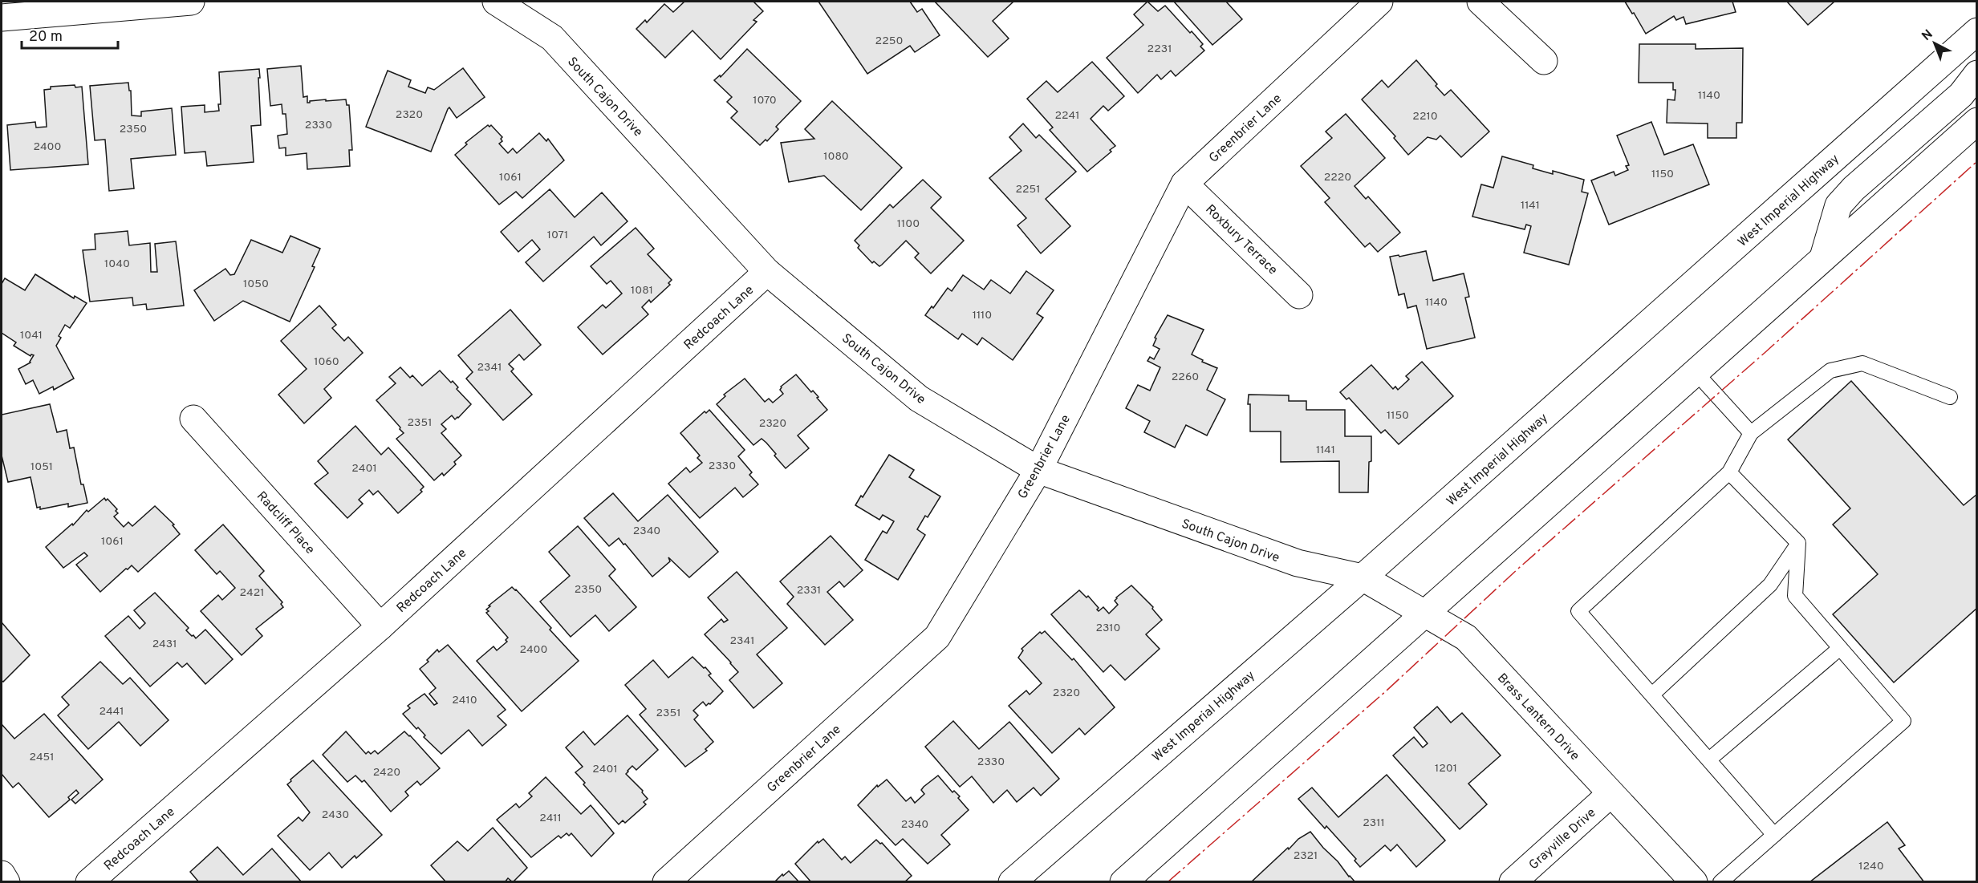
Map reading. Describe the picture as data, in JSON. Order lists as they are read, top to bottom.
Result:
{
  "streets": {
    "street": [
      "South Cajon Drive",
      "Greenbrier Lane",
      "West Imperial Highway",
      "Roxbury Terrace",
      "Redcoach Lane",
      "Radcliff Place",
      "Brass Lantern Drive",
      "Grayville Drive"
    ]
  },
  "crossings": [
    ["South Cajon Drive", "Greenbrier Lane"],
    ["South Cajon Drive", "West Imperial Highway"],
    ["South Cajon Drive", "Redcoach Lane"],
    ["South Cajon Drive", "Brass Lantern Drive"],
    ["Greenbrier Lane", "Roxbury Terrace"],
    ["West Imperial Highway", "Brass Lantern Drive"],
    ["Redcoach Lane", "Radcliff Place"],
    ["Brass Lantern Drive", "Grayville Drive"]
  ],
  "house_numbers": [
    "2250",
    "2231",
    "1140",
    "1070",
    "2320",
    "2241",
    "2210",
    "2330",
    "2350",
    "2400",
    "1080",
    "1150",
    "1061",
    "2220",
    "2251",
    "1141",
    "1100",
    "1071",
    "1040",
    "1050",
    "1081",
    "1140",
    "1110",
    "1041",
    "1060",
    "2341",
    "2260",
    "1150",
    "2351",
    "2320",
    "1141",
    "2330",
    "1051",
    "2401",
    "2340",
    "1061",
    "2350",
    "2331",
    "2421",
    "2310",
    "2341",
    "2431",
    "2400",
    "2320",
    "2410",
    "2441",
    "2351",
    "2451",
    "2330",
    "1201",
    "2401",
    "2420",
    "2430",
    "2411",
    "2311",
    "2340",
    "2321",
    "1240"
  ],
  "scale_bar": "20 m",
  "north": "top left"
}
